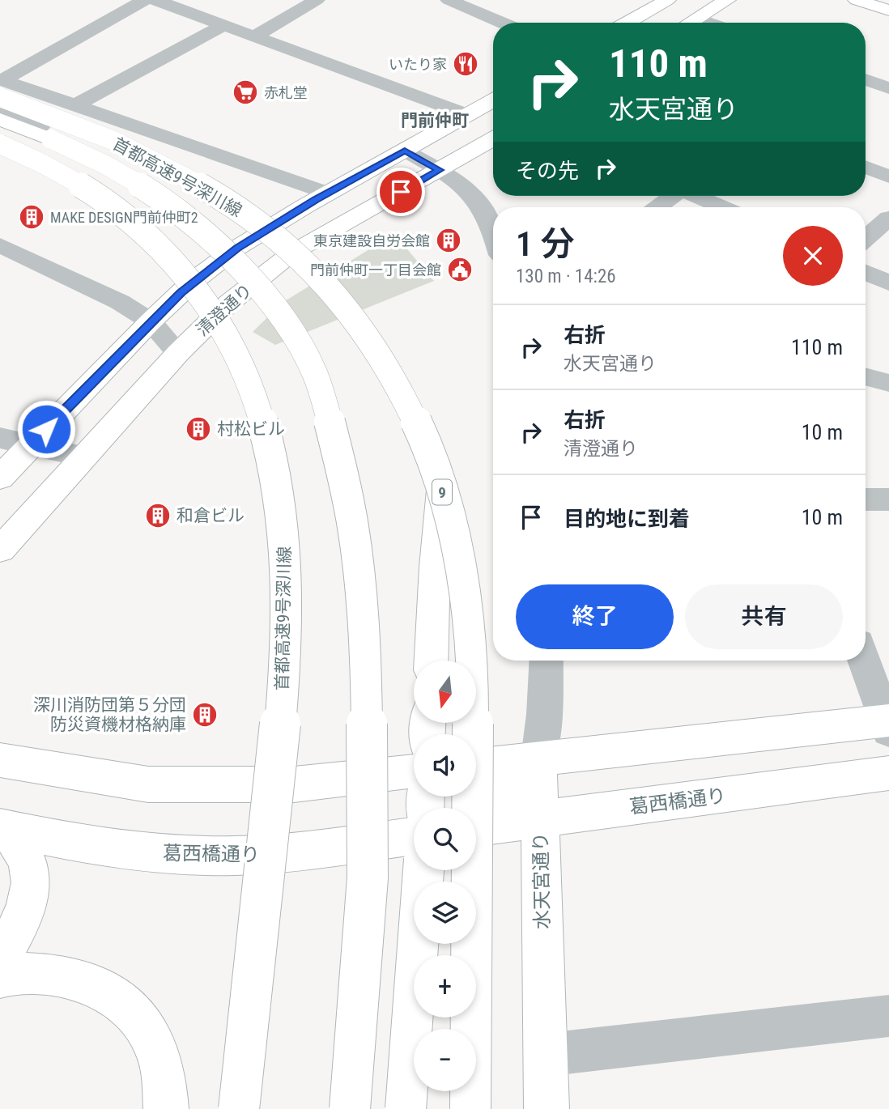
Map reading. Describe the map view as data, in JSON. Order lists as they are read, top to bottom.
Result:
{
  "streets": {
    "main road": [
      "首都高速9号深川線",
      "清澄通り",
      "9",
      "葛西橋通り",
      "水天宮通り"
    ]
  },
  "crossings": [
    ["葛西橋通り", "水天宮通り"]
  ],
  "districts": ["門前仲町"],
  "places": {
    "restaurant": ["いたり家"],
    "supermarket": ["赤札堂"],
    "building": [
      "MAKE DESIGN門前仲町2",
      "東京建設自労会館",
      "村松ビル",
      "和倉ビル",
      "深川消防団第５分団 防災資機材格納庫"
    ],
    "public building": ["門前仲町一丁目会館"]
  },
  "north": "bottom",
  "page": {
    "turn": ["110 m", "水天宮通り"],
    "then": "その先",
    "heading": ["1 分", "130 m · 14:26"],
    "list": [
      {
        "name": "右折",
        "note": "水天宮通り",
        "value": "110 m"
      },
      {
        "name": "右折",
        "note": "清澄通り",
        "value": "10 m"
      },
      {
        "name": "目的地に到着",
        "value": "10 m"
      }
    ],
    "buttons": ["終了", "共有"],
    "map_buttons": ["+", "−"]
  }
}
